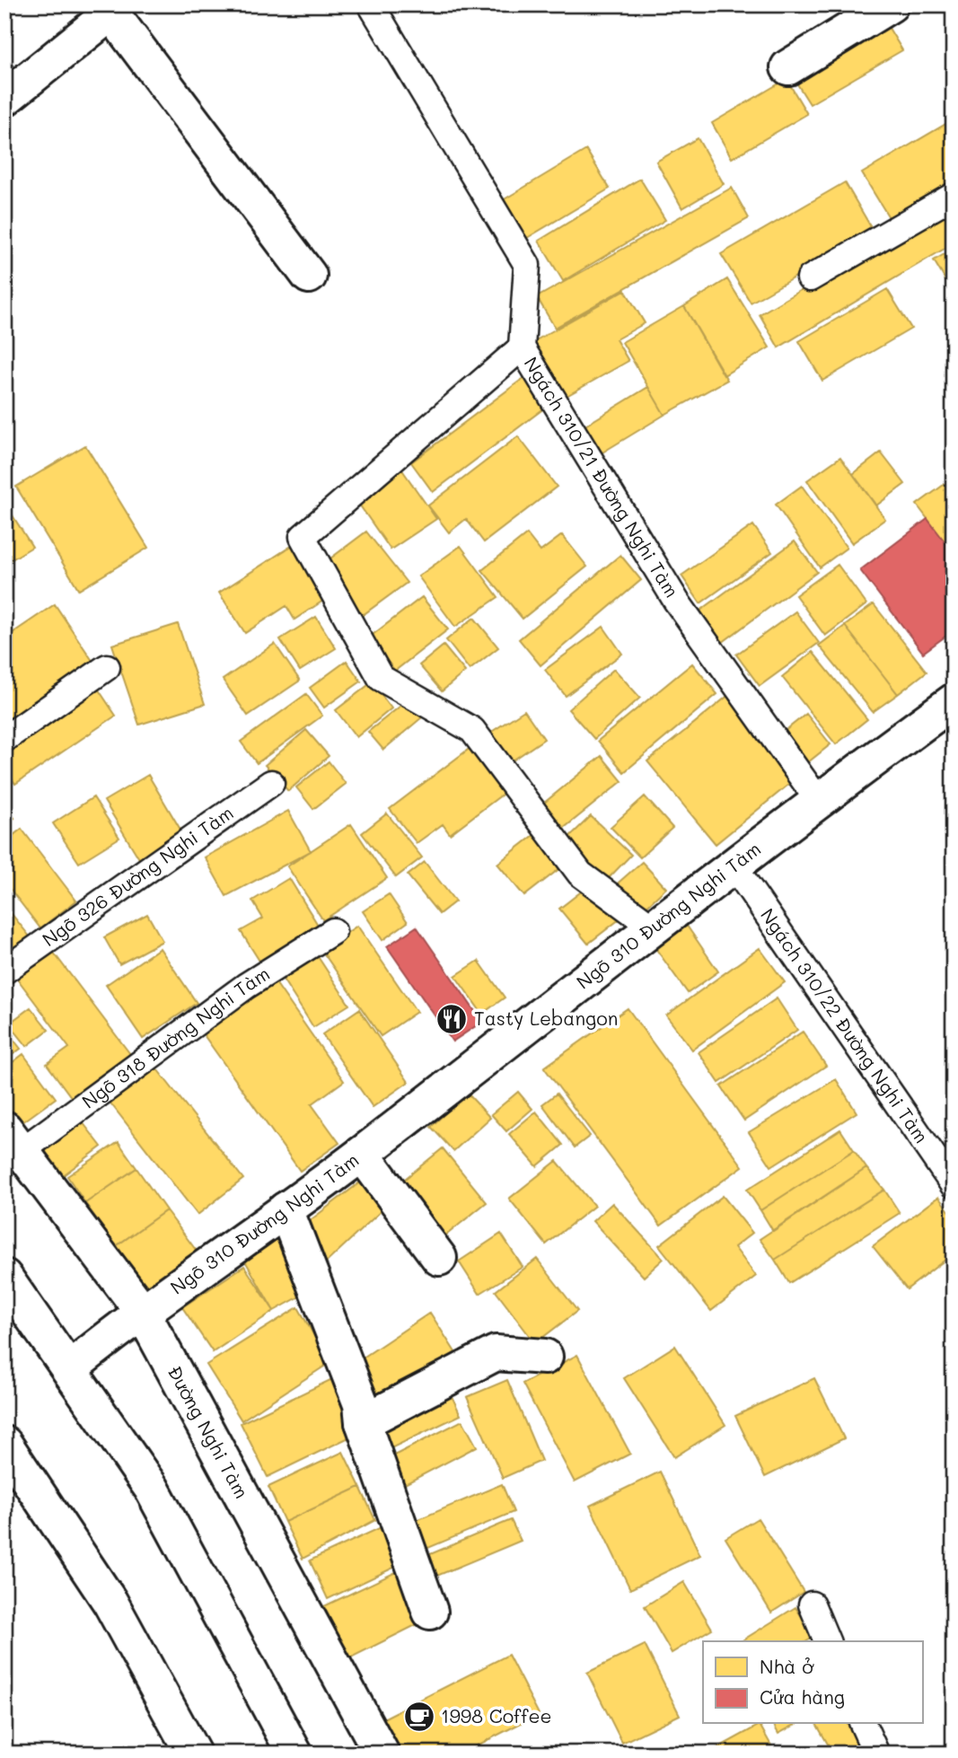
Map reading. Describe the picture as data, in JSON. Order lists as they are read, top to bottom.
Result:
{
  "streets": {
    "street": ["Ngõ 310 Đường Nghi Tàm", "Đường Nghi Tàm"],
    "lane": [
      "Ngách 310/21 Đường Nghi Tàm",
      "Ngõ 326 Đường Nghi Tàm",
      "Ngách 310/22 Đường Nghi Tàm",
      "Ngõ 318 Đường Nghi Tàm"
    ]
  },
  "crossings": [
    ["Ngách 310/21 Đường Nghi Tàm", "Ngõ 310 Đường Nghi Tàm"],
    ["Ngõ 310 Đường Nghi Tàm", "Ngách 310/22 Đường Nghi Tàm"],
    ["Ngõ 310 Đường Nghi Tàm", "Đường Nghi Tàm"],
    ["Ngõ 318 Đường Nghi Tàm", "Đường Nghi Tàm"]
  ],
  "places": {
    "restaurant": ["Tasty Lebangon"],
    "cafe": ["1998 Coffee"]
  },
  "legend": ["Nhà ở", "Cửa hàng"]
}
